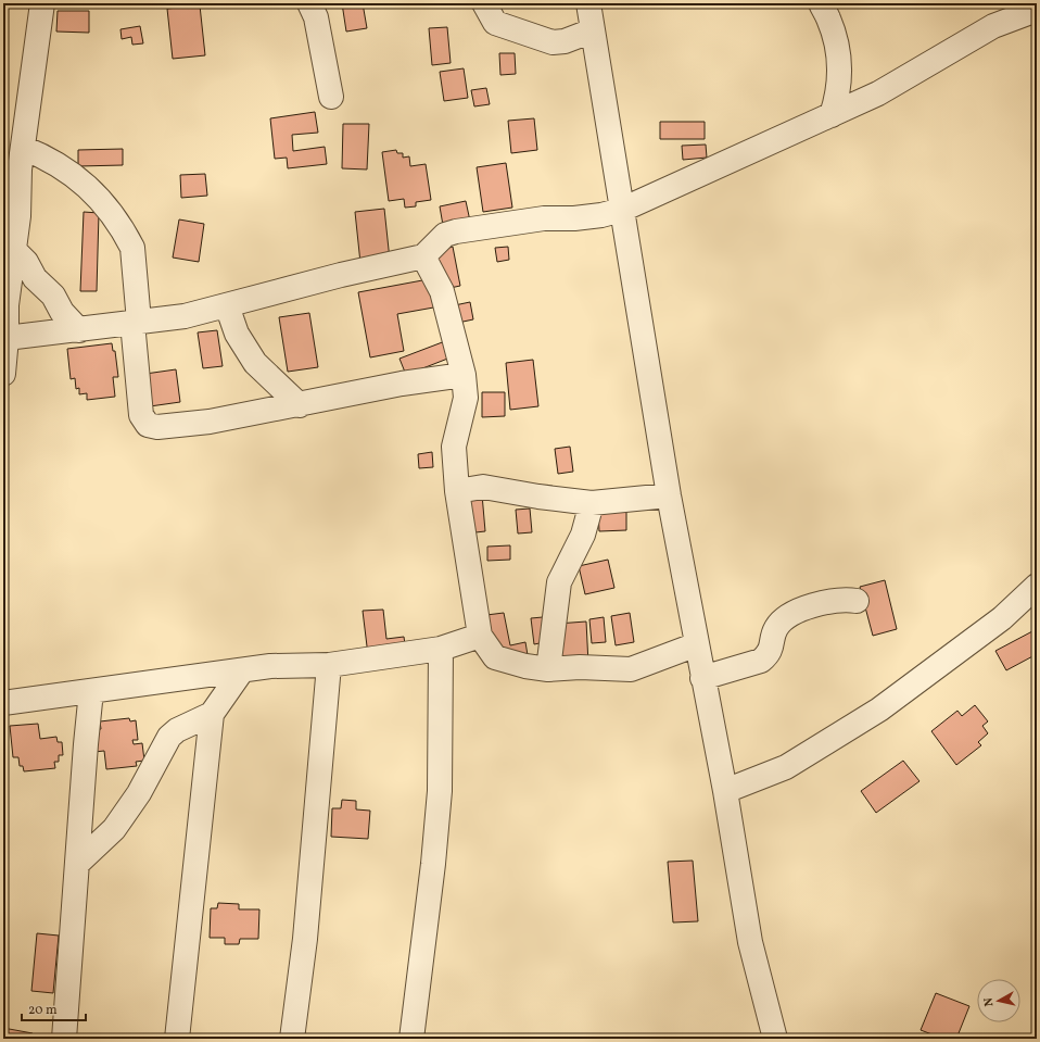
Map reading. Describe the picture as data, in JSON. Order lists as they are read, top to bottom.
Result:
{
  "scale_bar": "20 m",
  "north": "left"
}
